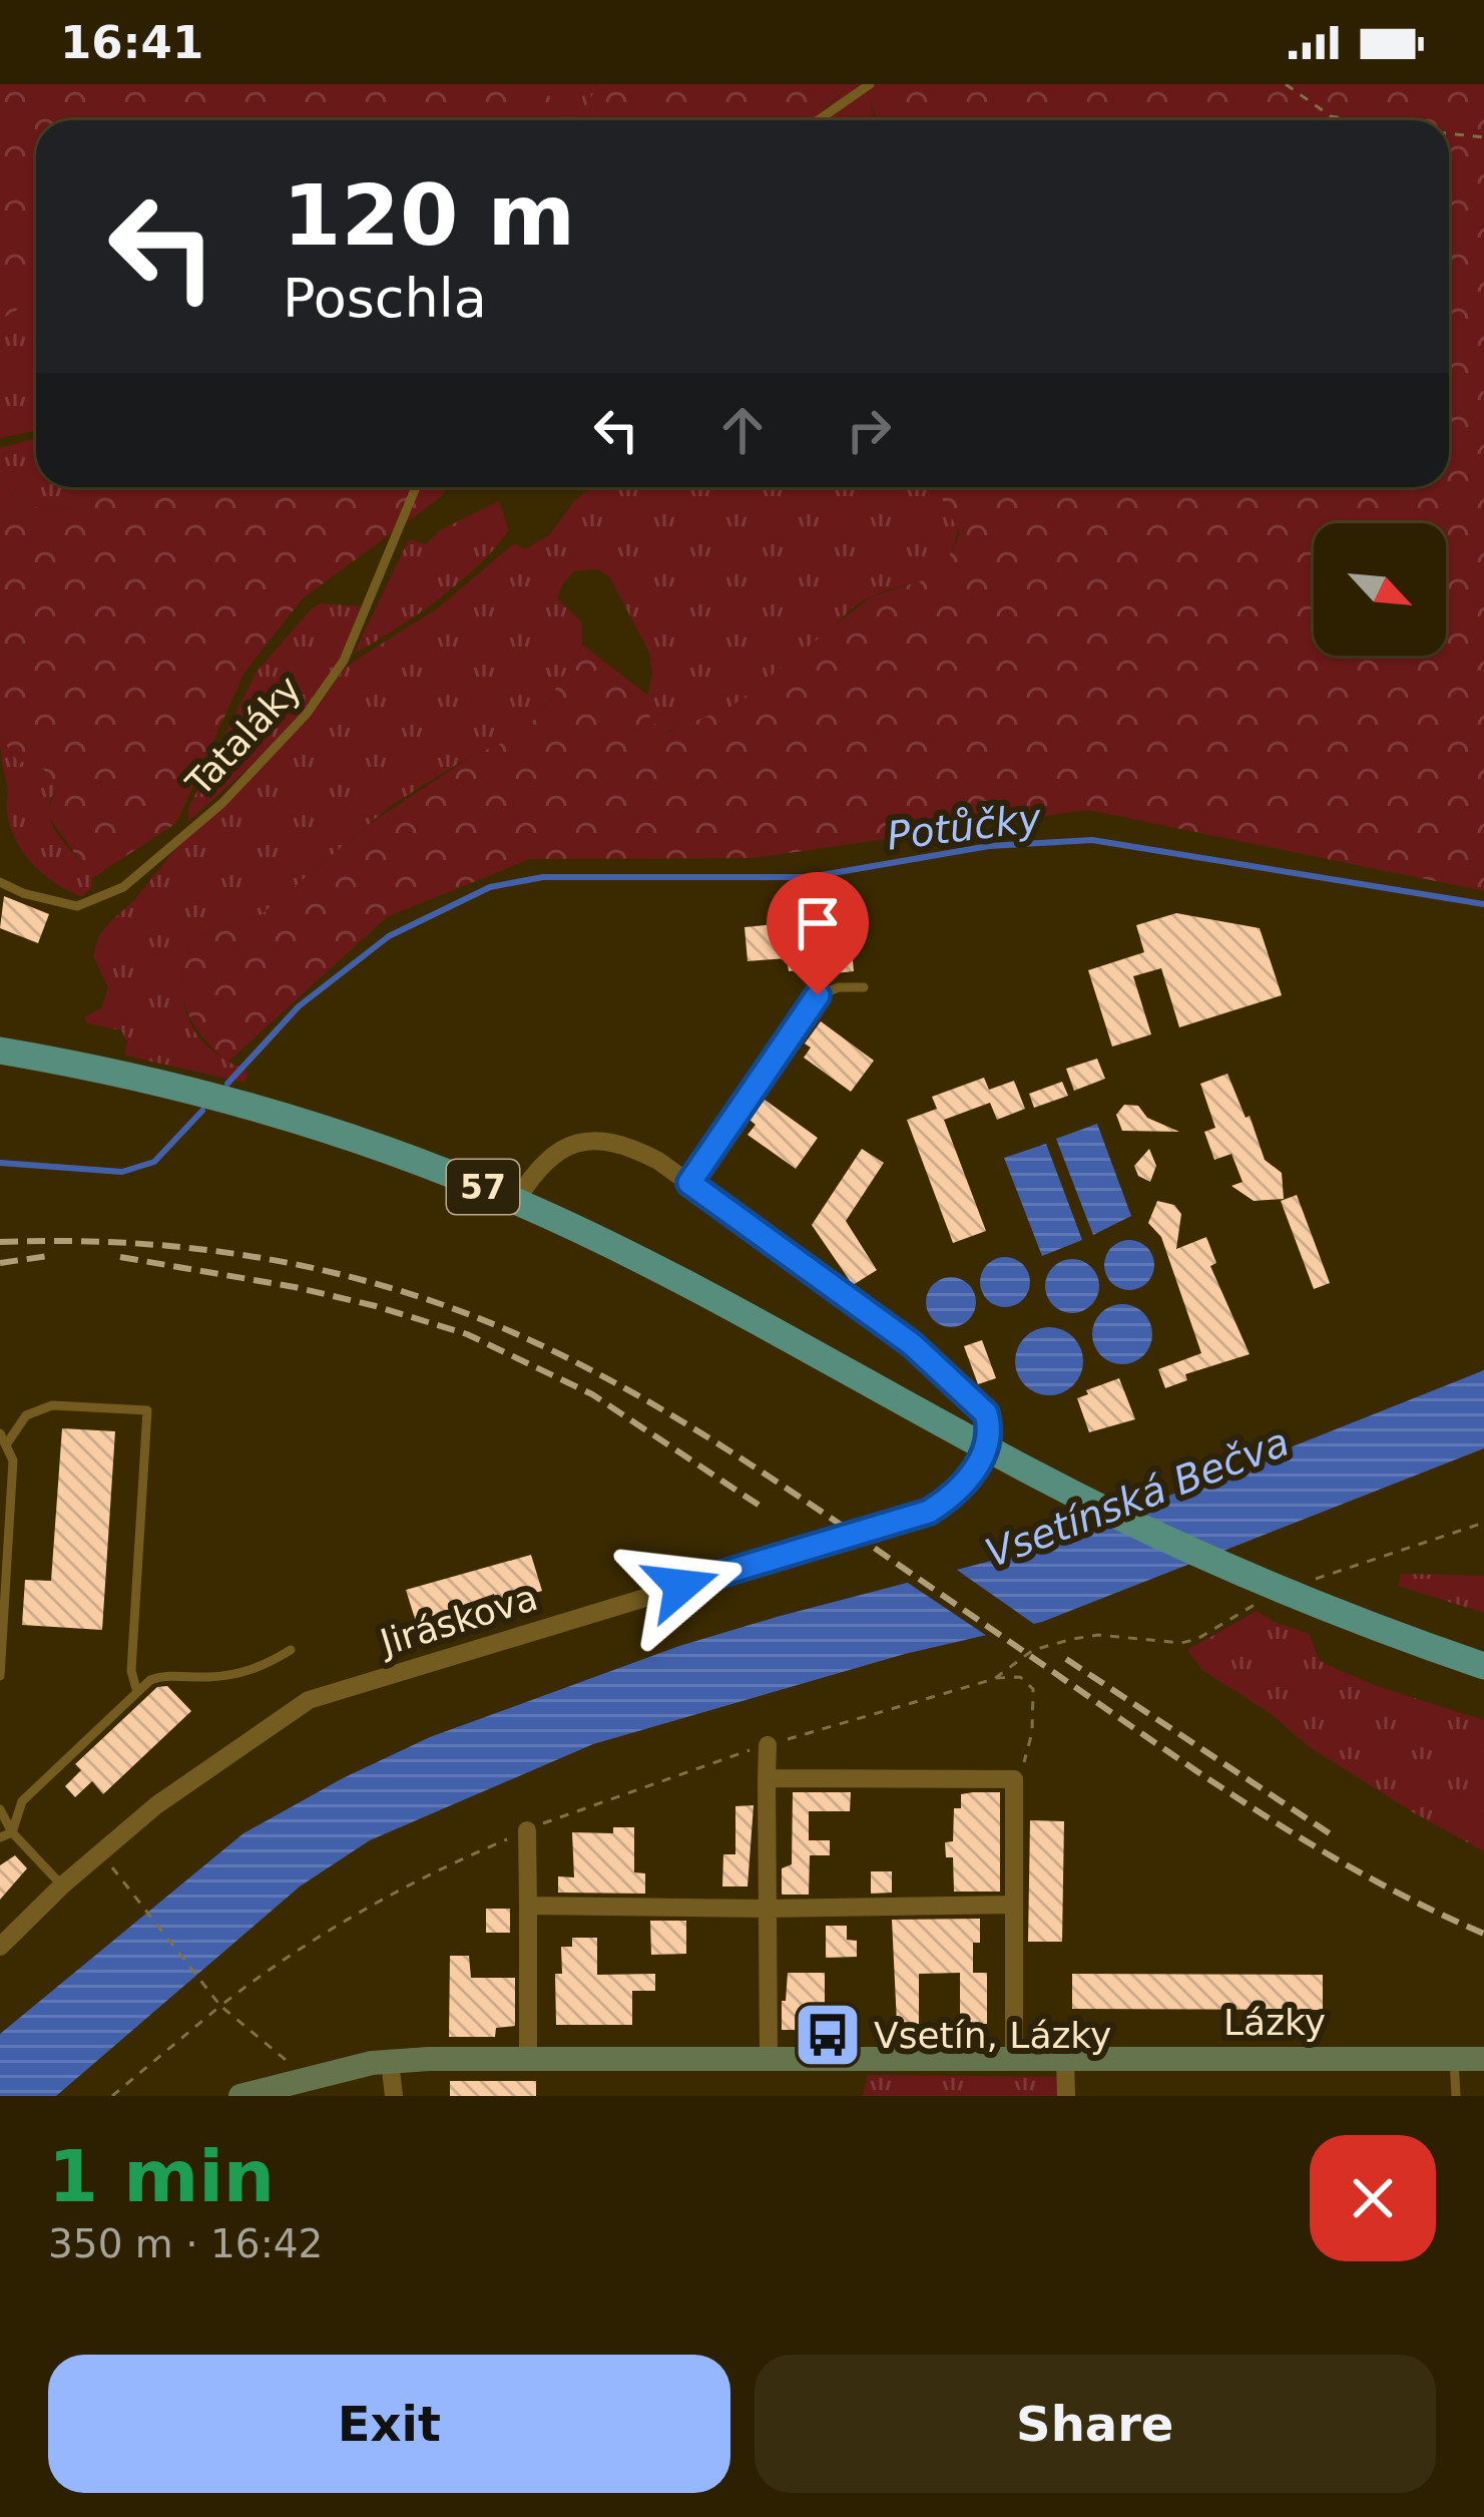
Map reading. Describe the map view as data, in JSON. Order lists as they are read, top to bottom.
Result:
{
  "streets": {
    "main road": ["57"],
    "street": ["Jiráskova", "Lázky"],
    "lane": ["Tataláky"]
  },
  "water": ["Potůčky", "Vsetínská Bečva"],
  "places": {
    "bus stop": ["Vsetín, Lázky"]
  },
  "north": "bottom right",
  "page": {
    "status": "16:41",
    "turn": ["120 m", "Poschla"],
    "heading": ["1 min", "350 m · 16:42"],
    "buttons": ["Exit", "Share"]
  }
}
